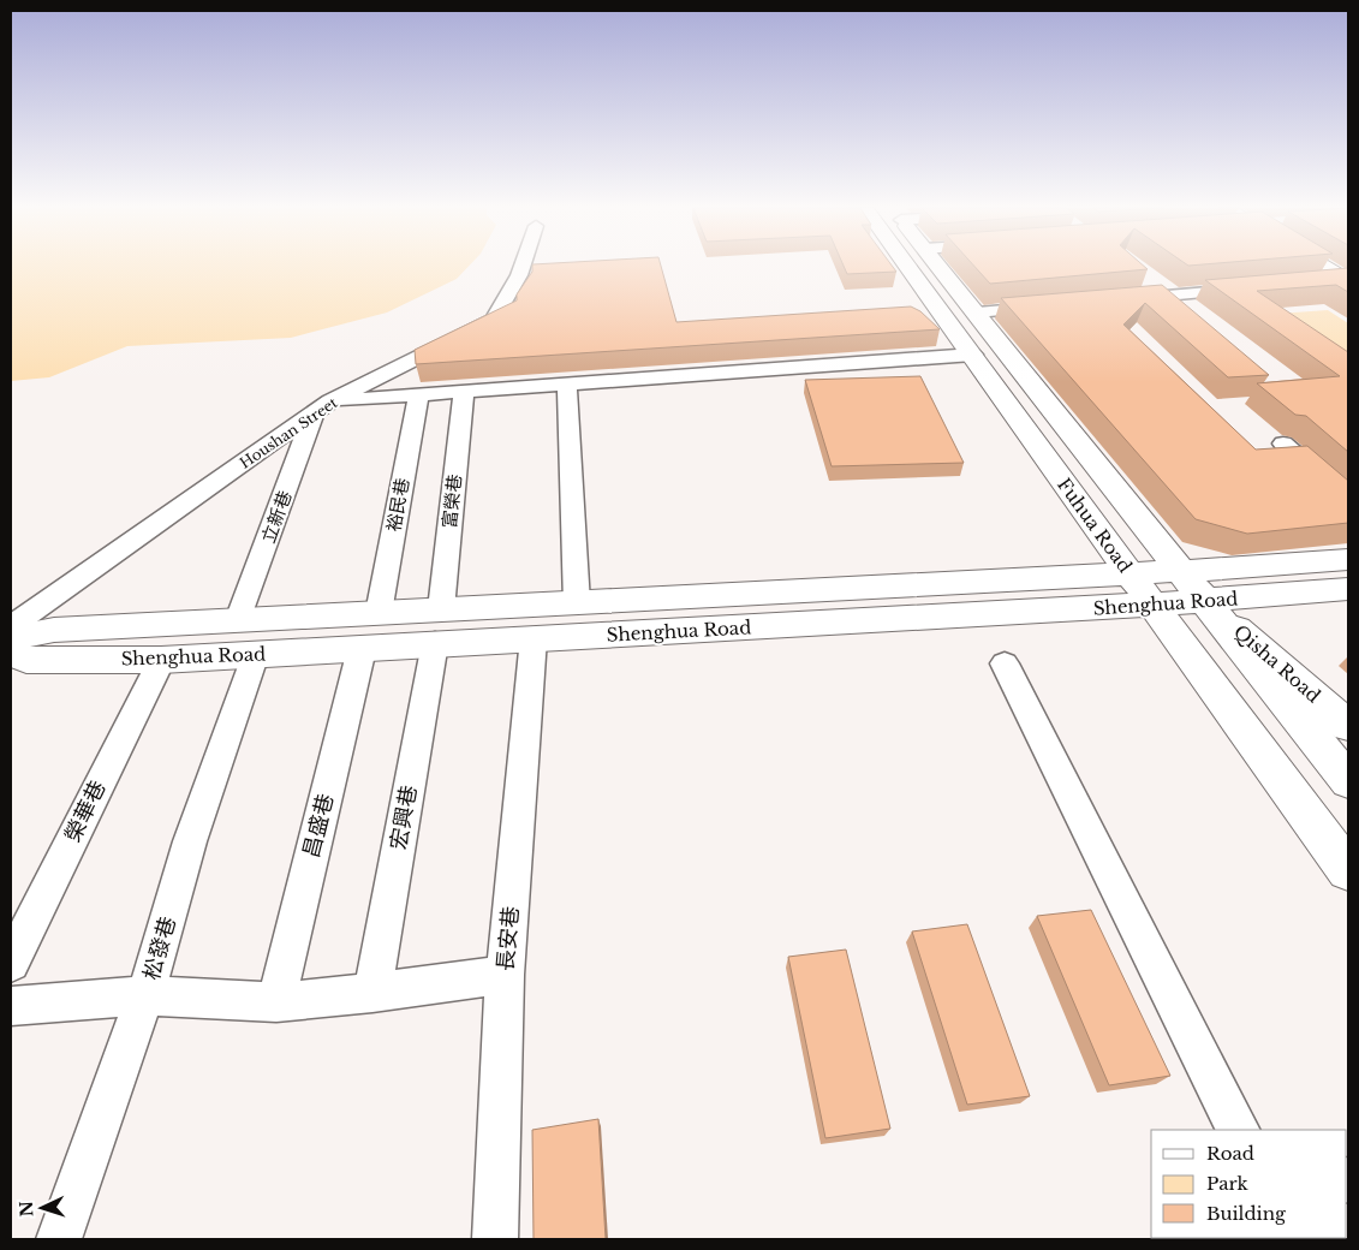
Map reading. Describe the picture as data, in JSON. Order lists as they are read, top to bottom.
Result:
{
  "streets": {
    "main road": ["Fuhua Road", "Shenghua Road", "Qisha Road"],
    "street": [
      "Houshan Street",
      "富榮巷",
      "裕民巷",
      "立新巷",
      "榮華巷",
      "宏興巷",
      "昌盛巷",
      "長安巷",
      "松發巷"
    ]
  },
  "crossings": [
    ["Houshan Street", "立新巷"],
    ["富榮巷", "Shenghua Road"],
    ["裕民巷", "Shenghua Road"],
    ["立新巷", "Shenghua Road"],
    ["Fuhua Road", "Shenghua Road"],
    ["Fuhua Road", "Qisha Road"],
    ["Shenghua Road", "Qisha Road"],
    ["Shenghua Road", "榮華巷"],
    ["Shenghua Road", "宏興巷"],
    ["Shenghua Road", "昌盛巷"],
    ["Shenghua Road", "長安巷"],
    ["Shenghua Road", "松發巷"]
  ],
  "legend": ["Road", "Park", "Building"],
  "north": "left"
}
